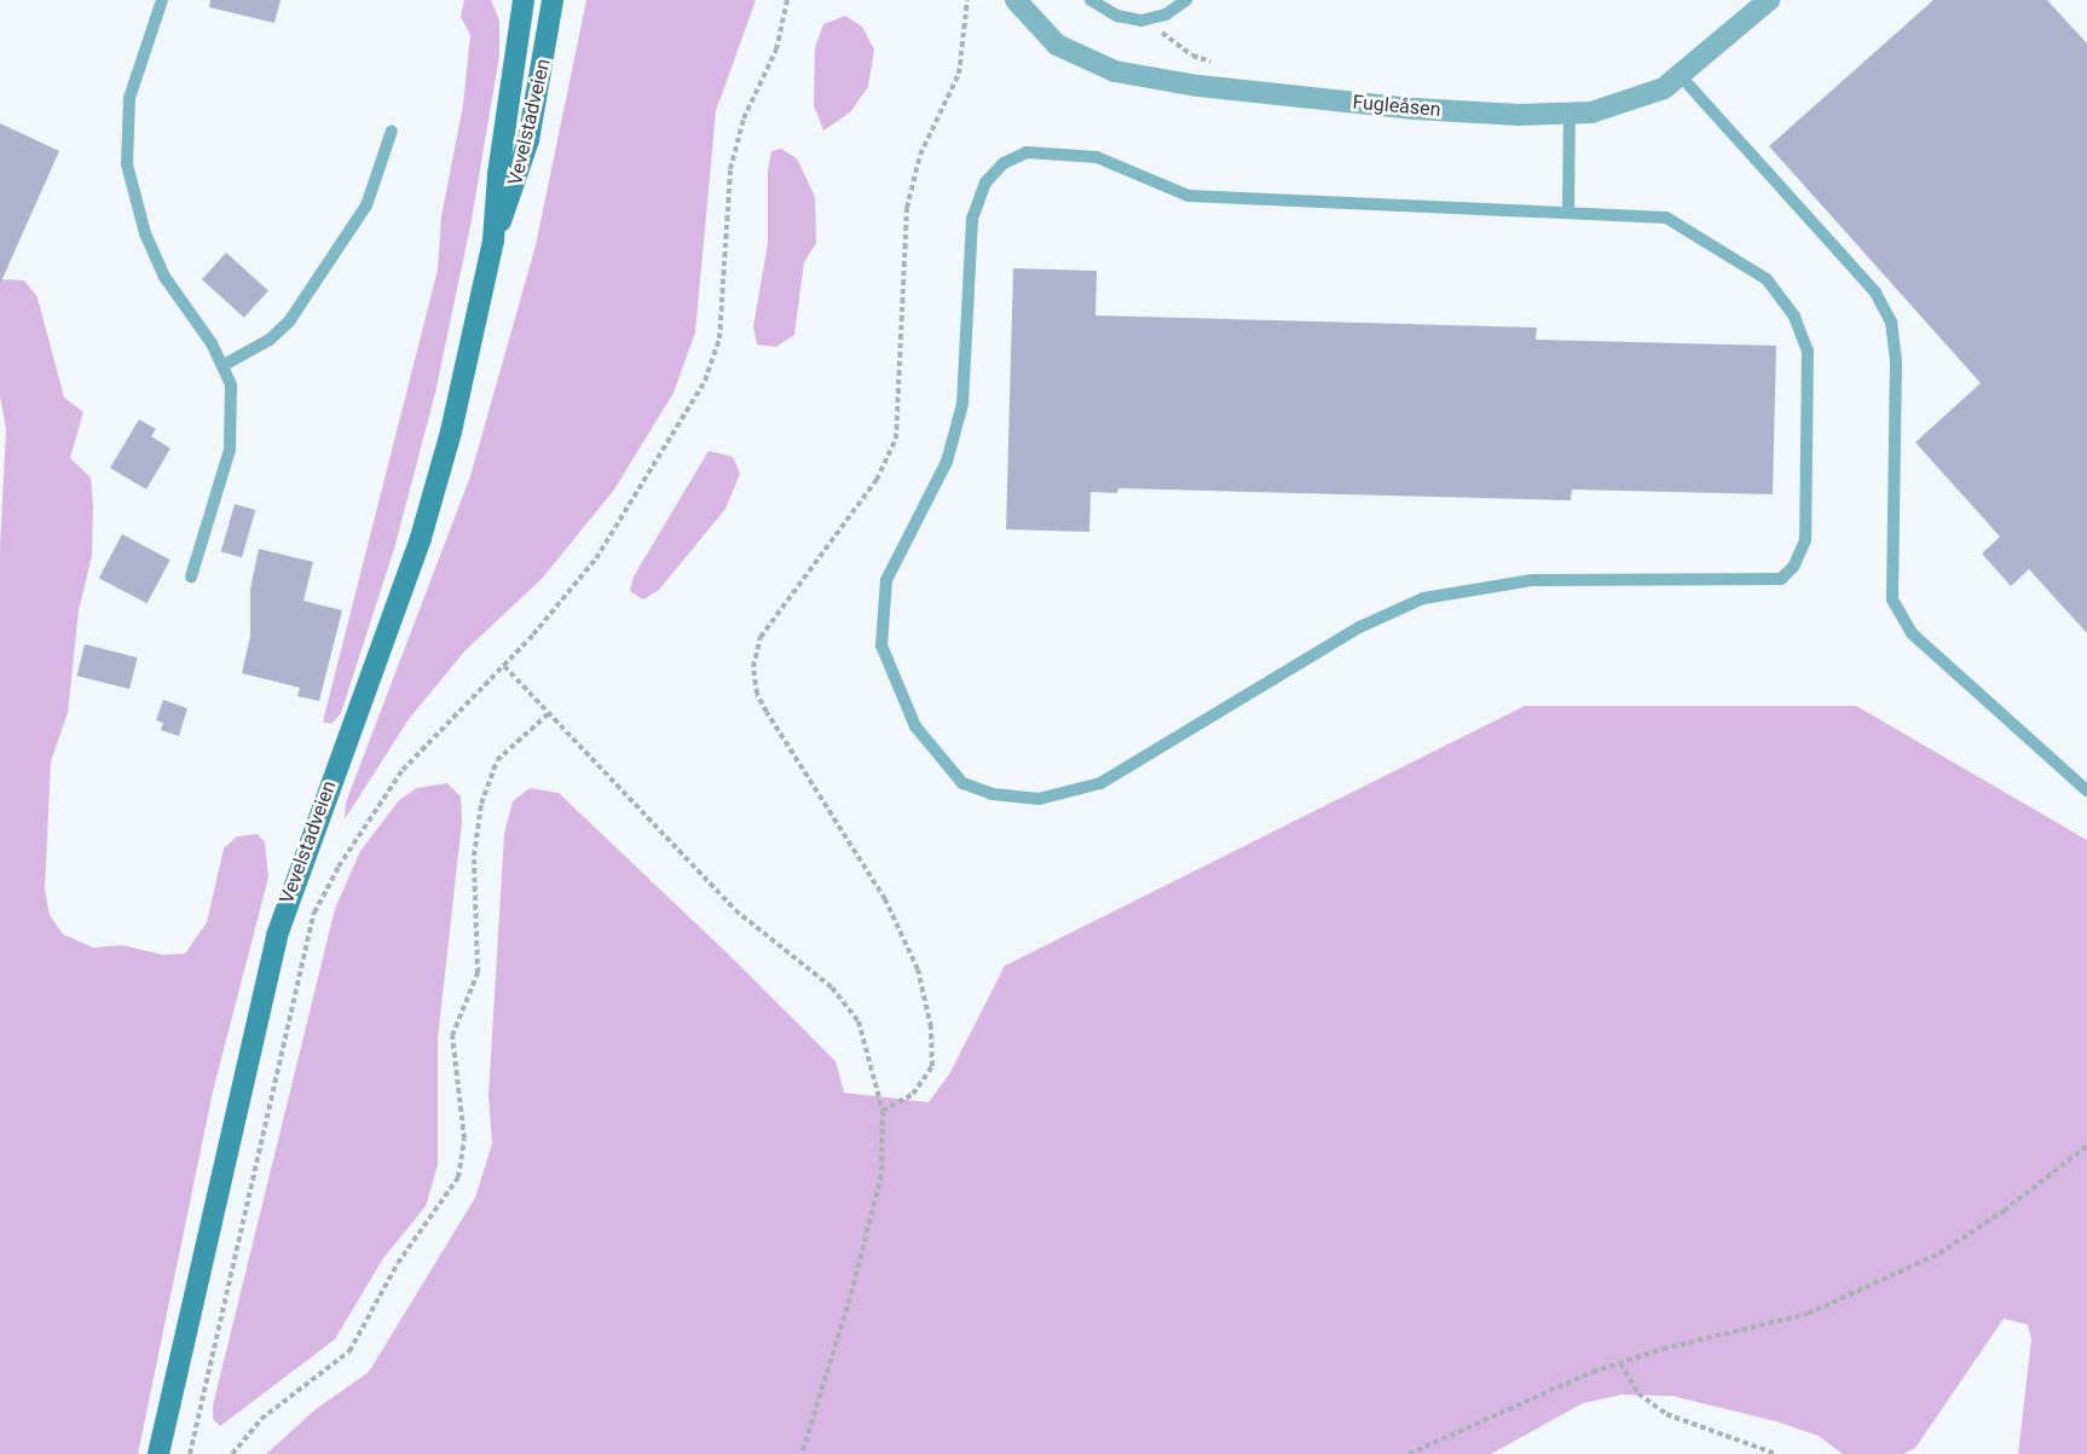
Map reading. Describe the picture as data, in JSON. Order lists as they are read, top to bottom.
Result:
{
  "streets": {
    "main road": ["Vevelstadveien"],
    "street": ["Fugleåsen"]
  }
}
